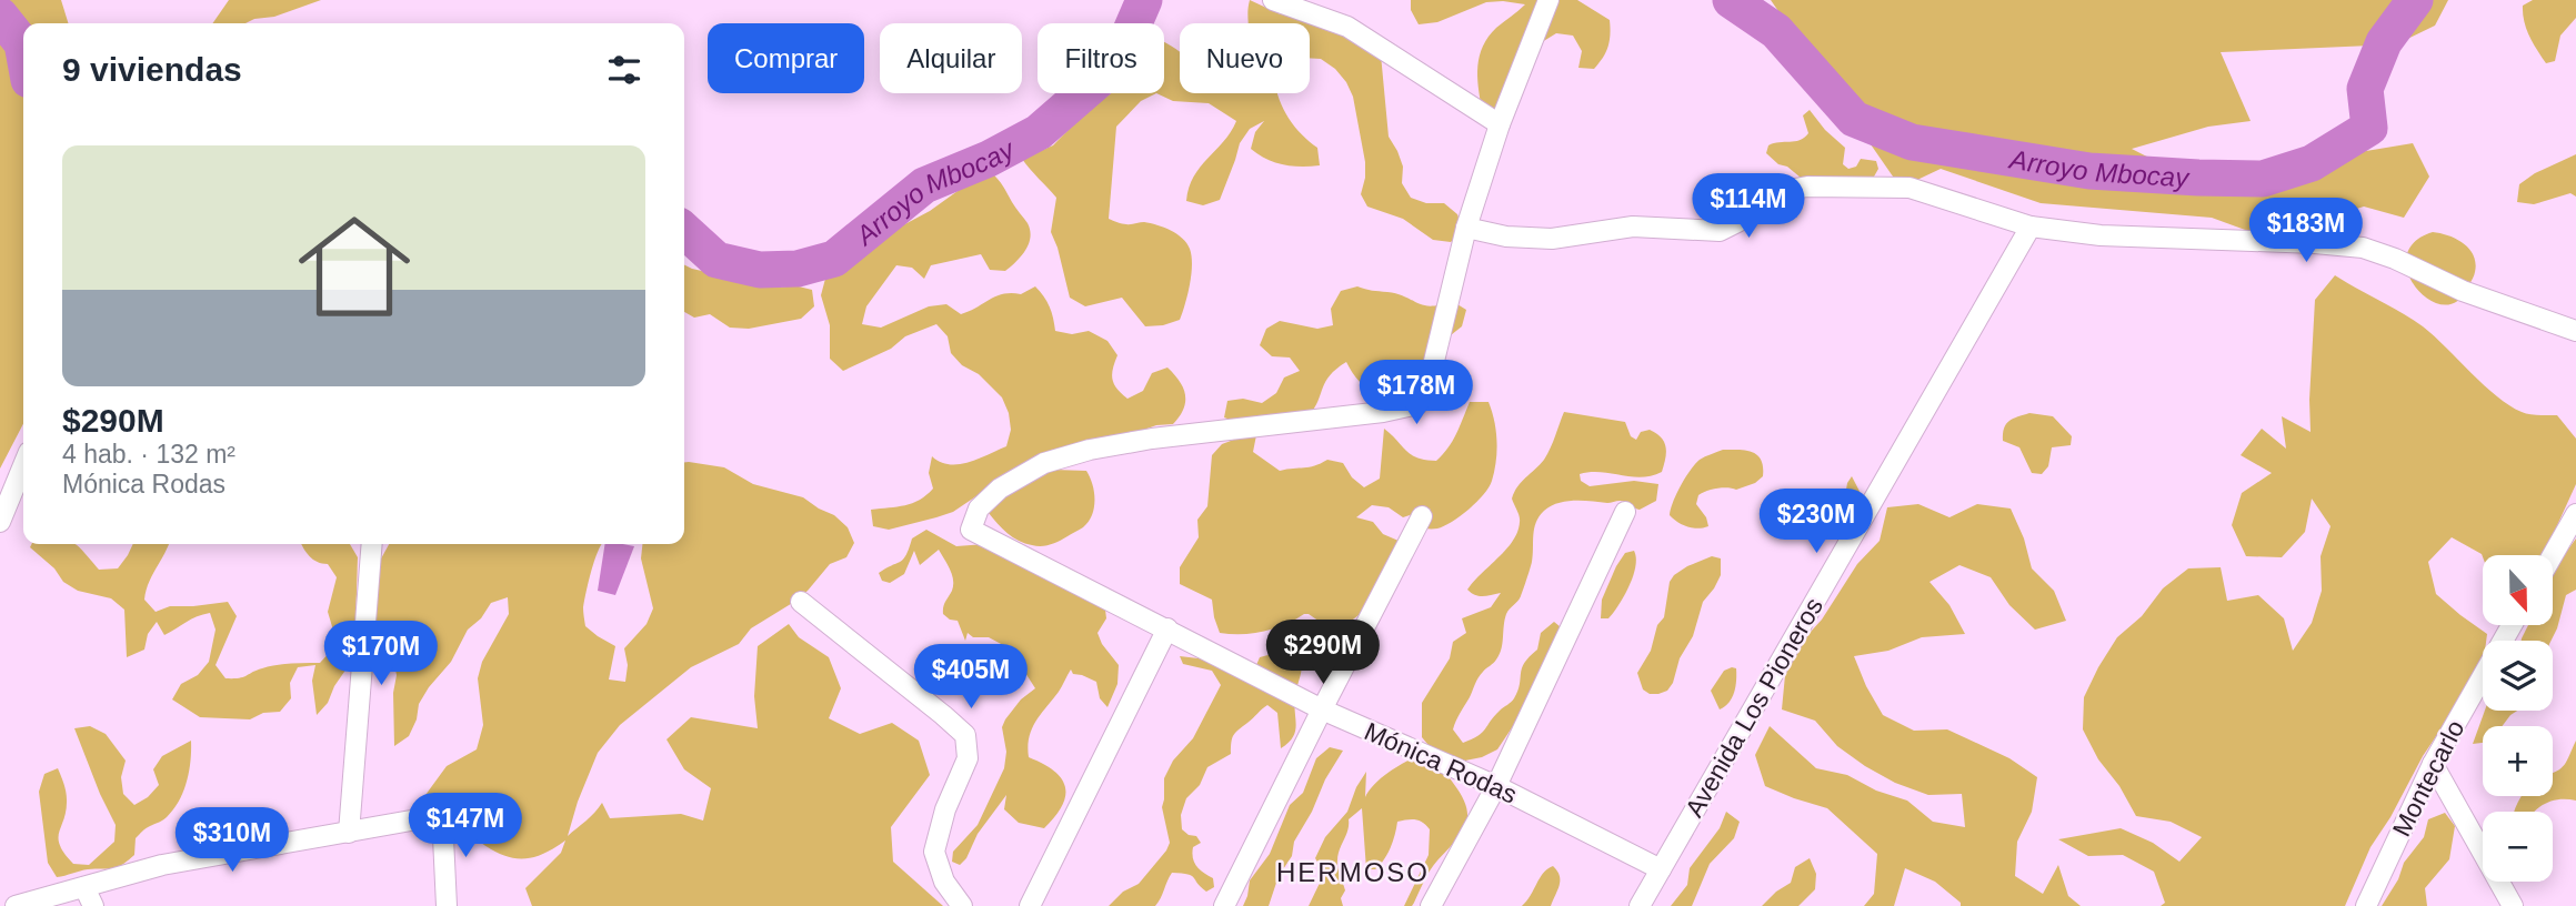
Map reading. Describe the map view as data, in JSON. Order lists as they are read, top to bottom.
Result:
{
  "streets": {
    "street": ["Avenida Los Pioneros", "Mónica Rodas", "Montecarlo"]
  },
  "crossings": [
    ["Avenida Los Pioneros", "Mónica Rodas"]
  ],
  "districts": ["HERMOSO"],
  "water": ["Arroyo Mbocay"],
  "north": "bottom",
  "page": {
    "chip": [
      "Comprar",
      "Alquilar",
      "Filtros",
      "Nuevo"
    ],
    "heading": "9 viviendas",
    "list": [
      {
        "name": "$290M",
        "note": "4 hab. · 132 m² · Mónica Rodas"
      }
    ],
    "price": [
      "$114M",
      "$183M",
      "$178M",
      "$230M",
      "$290M",
      "$170M",
      "$405M",
      "$147M",
      "$310M"
    ],
    "map_buttons": ["+", "−"]
  }
}
